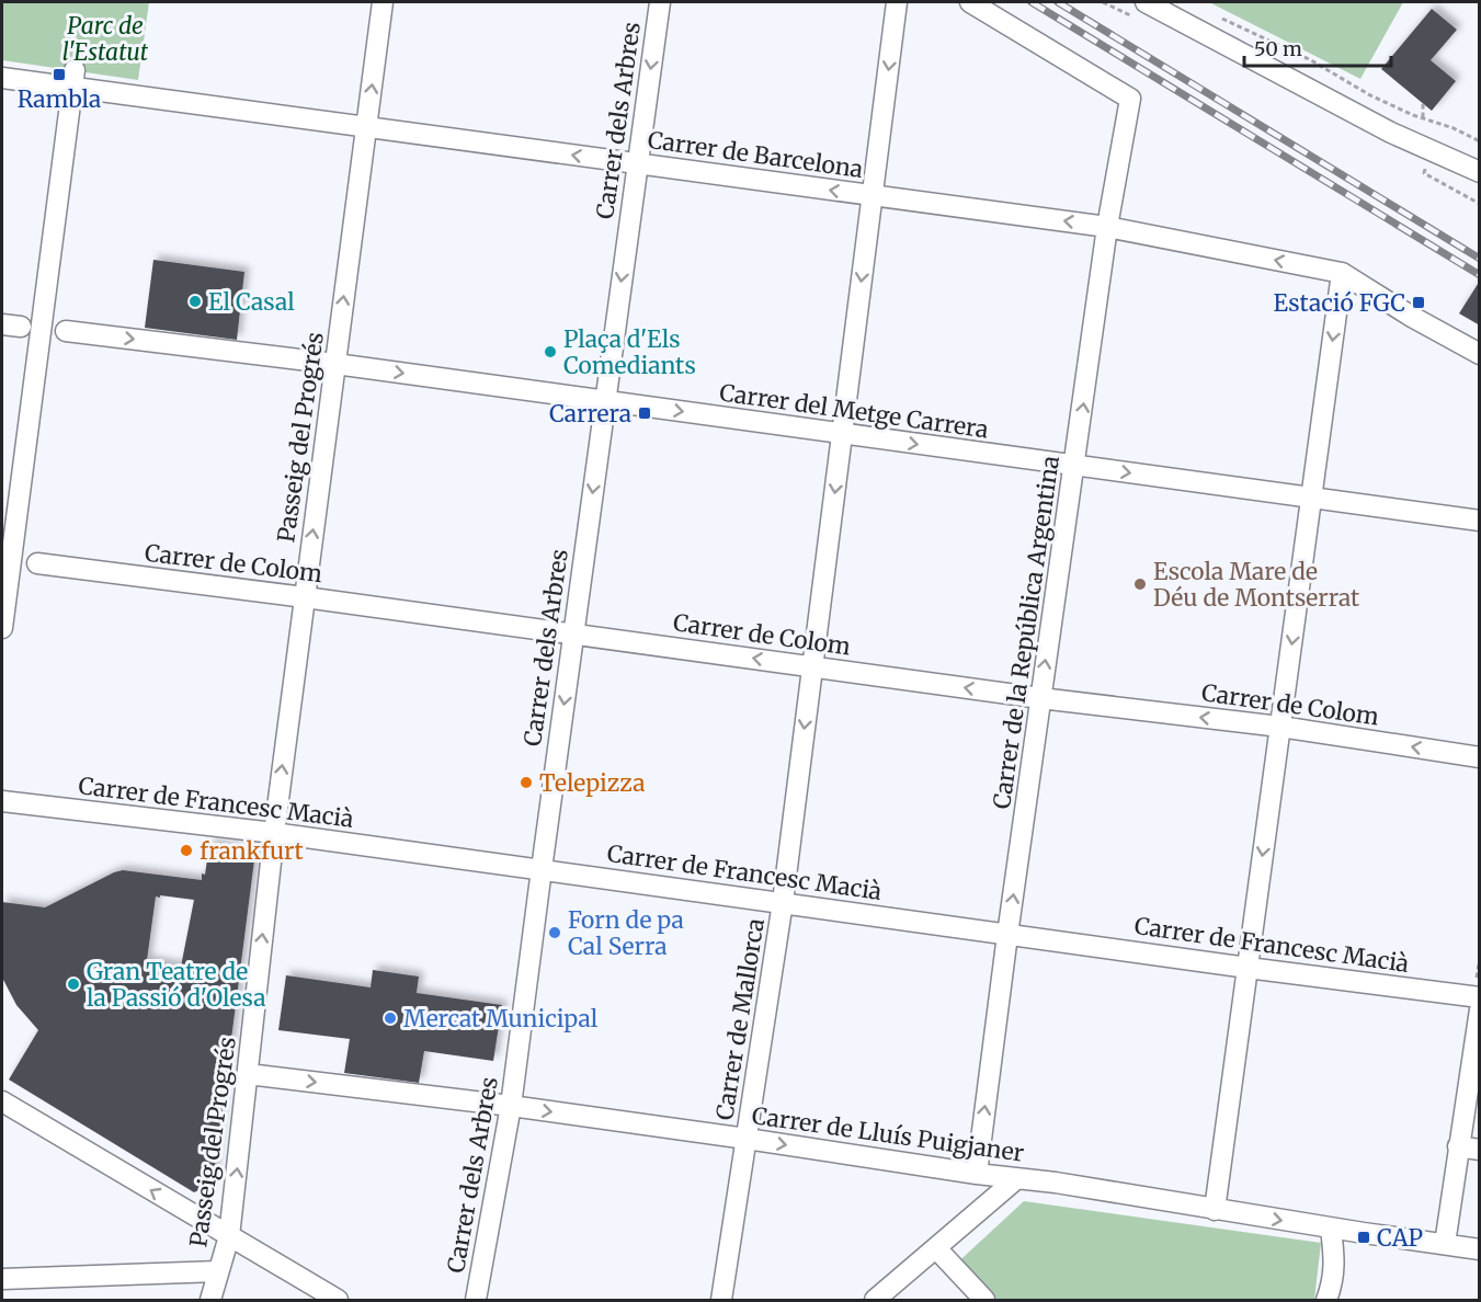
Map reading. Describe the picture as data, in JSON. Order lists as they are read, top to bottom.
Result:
{
  "streets": {
    "street": [
      "Carrer dels Arbres",
      "Carrer de Barcelona",
      "Carrer del Metge Carrera",
      "Passeig del Progrés",
      "Carrer de Colom",
      "Carrer de la República Argentina",
      "Carrer de Francesc Macià",
      "Carrer de Mallorca",
      "Carrer de Lluís Puigjaner"
    ]
  },
  "crossings": [
    ["Carrer dels Arbres", "Carrer de Barcelona"],
    ["Carrer dels Arbres", "Carrer del Metge Carrera"],
    ["Carrer dels Arbres", "Carrer de Colom"],
    ["Carrer dels Arbres", "Carrer de Francesc Macià"],
    ["Carrer dels Arbres", "Carrer de Lluís Puigjaner"],
    ["Carrer de Barcelona", "Passeig del Progrés"],
    ["Carrer de Barcelona", "Carrer de la República Argentina"],
    ["Carrer de Barcelona", "Carrer de Mallorca"],
    ["Carrer del Metge Carrera", "Passeig del Progrés"],
    ["Carrer del Metge Carrera", "Carrer de la República Argentina"],
    ["Carrer del Metge Carrera", "Carrer de Mallorca"],
    ["Passeig del Progrés", "Carrer de Colom"],
    ["Passeig del Progrés", "Carrer de Francesc Macià"],
    ["Passeig del Progrés", "Carrer de Lluís Puigjaner"],
    ["Carrer de Colom", "Carrer de la República Argentina"],
    ["Carrer de Colom", "Carrer de Mallorca"],
    ["Carrer de la República Argentina", "Carrer de Francesc Macià"],
    ["Carrer de la República Argentina", "Carrer de Lluís Puigjaner"],
    ["Carrer de Francesc Macià", "Carrer de Mallorca"],
    ["Carrer de Mallorca", "Carrer de Lluís Puigjaner"]
  ],
  "one_way": [
    "Carrer dels Arbres",
    "Carrer de Barcelona",
    "Carrer del Metge Carrera",
    "Passeig del Progrés",
    "Carrer de Colom",
    "Carrer de la República Argentina",
    "Carrer de Mallorca",
    "Carrer de Lluís Puigjaner"
  ],
  "parks": ["Parc de l'Estatut"],
  "places": {
    "transit": [
      "Rambla",
      "Estació FGC",
      "Carrera",
      "CAP"
    ],
    "other": [
      "El Casal",
      "Plaça d'Els Comediants",
      "Escola Mare de Déu de Montserrat",
      "Telepizza",
      "frankfurt",
      "Forn de pa Cal Serra",
      "Gran Teatre de la Passió d'Olesa",
      "Mercat Municipal"
    ]
  },
  "scale_bar": "50 m"
}
